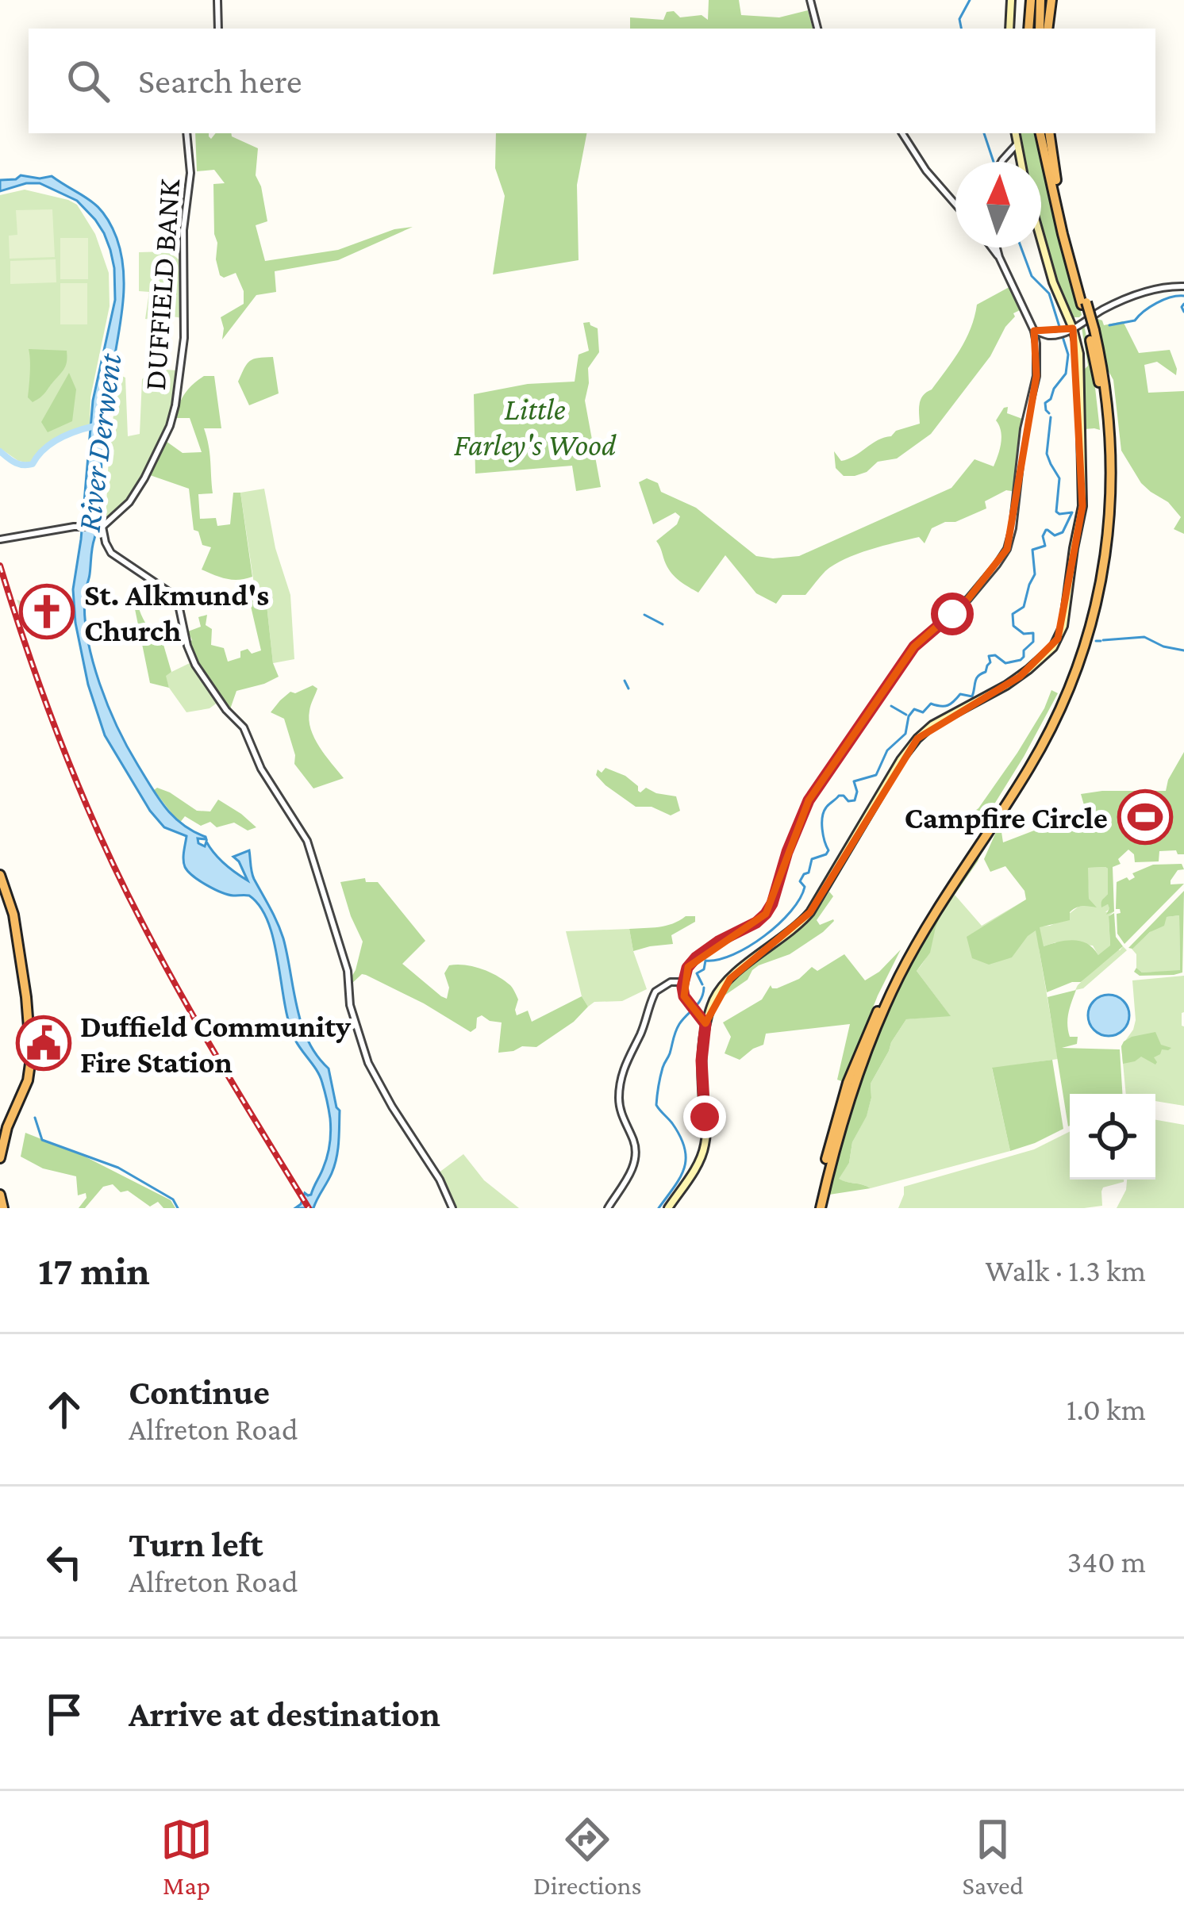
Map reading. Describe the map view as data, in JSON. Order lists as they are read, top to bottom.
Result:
{
  "streets": {
    "street": ["DUFFIELD BANK"]
  },
  "water": ["River Derwent"],
  "parks": ["Little Farley's Wood"],
  "places": {
    "church": ["St. Alkmund's Church"],
    "sports": ["Campfire Circle"],
    "public building": ["Duffield Community Fire Station"]
  },
  "north": "top",
  "page": {
    "search": "Search here",
    "heading": ["17 min", "Walk · 1.3 km"],
    "list": [
      ["Continue", "Alfreton Road", "1.0 km"],
      ["Turn left", "Alfreton Road", "340 m"],
      "Arrive at destination"
    ],
    "nav": ["Map", "Directions", "Saved"]
  }
}
